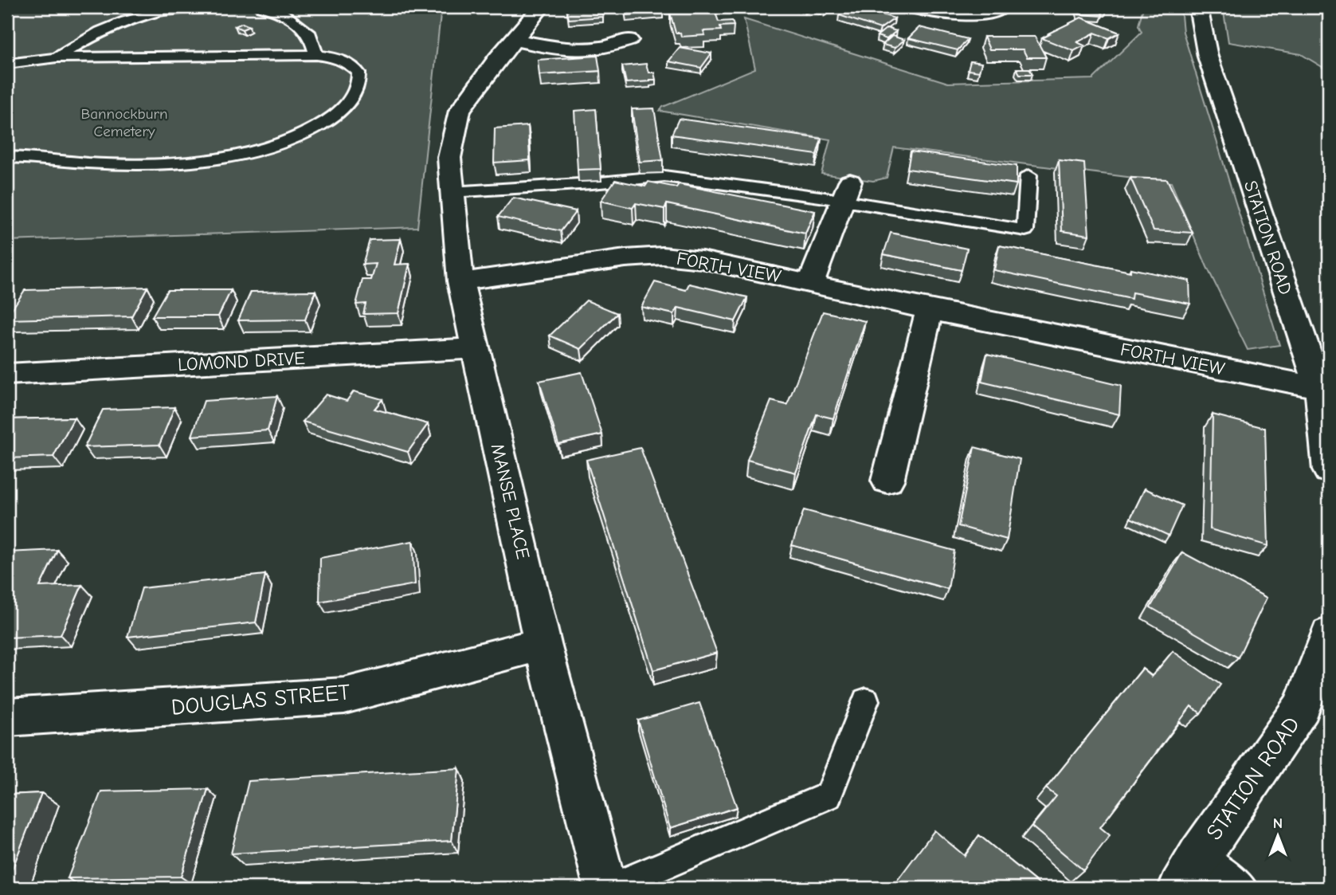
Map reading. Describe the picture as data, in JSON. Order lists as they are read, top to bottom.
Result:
{
  "streets": {
    "street": [
      "STATION ROAD",
      "FORTH VIEW",
      "LOMOND DRIVE",
      "MANSE PLACE",
      "DOUGLAS STREET"
    ]
  },
  "crossings": [
    ["STATION ROAD", "FORTH VIEW"],
    ["FORTH VIEW", "MANSE PLACE"],
    ["LOMOND DRIVE", "MANSE PLACE"],
    ["MANSE PLACE", "DOUGLAS STREET"]
  ],
  "parks": ["Bannockburn Cemetery"],
  "north": "top"
}
